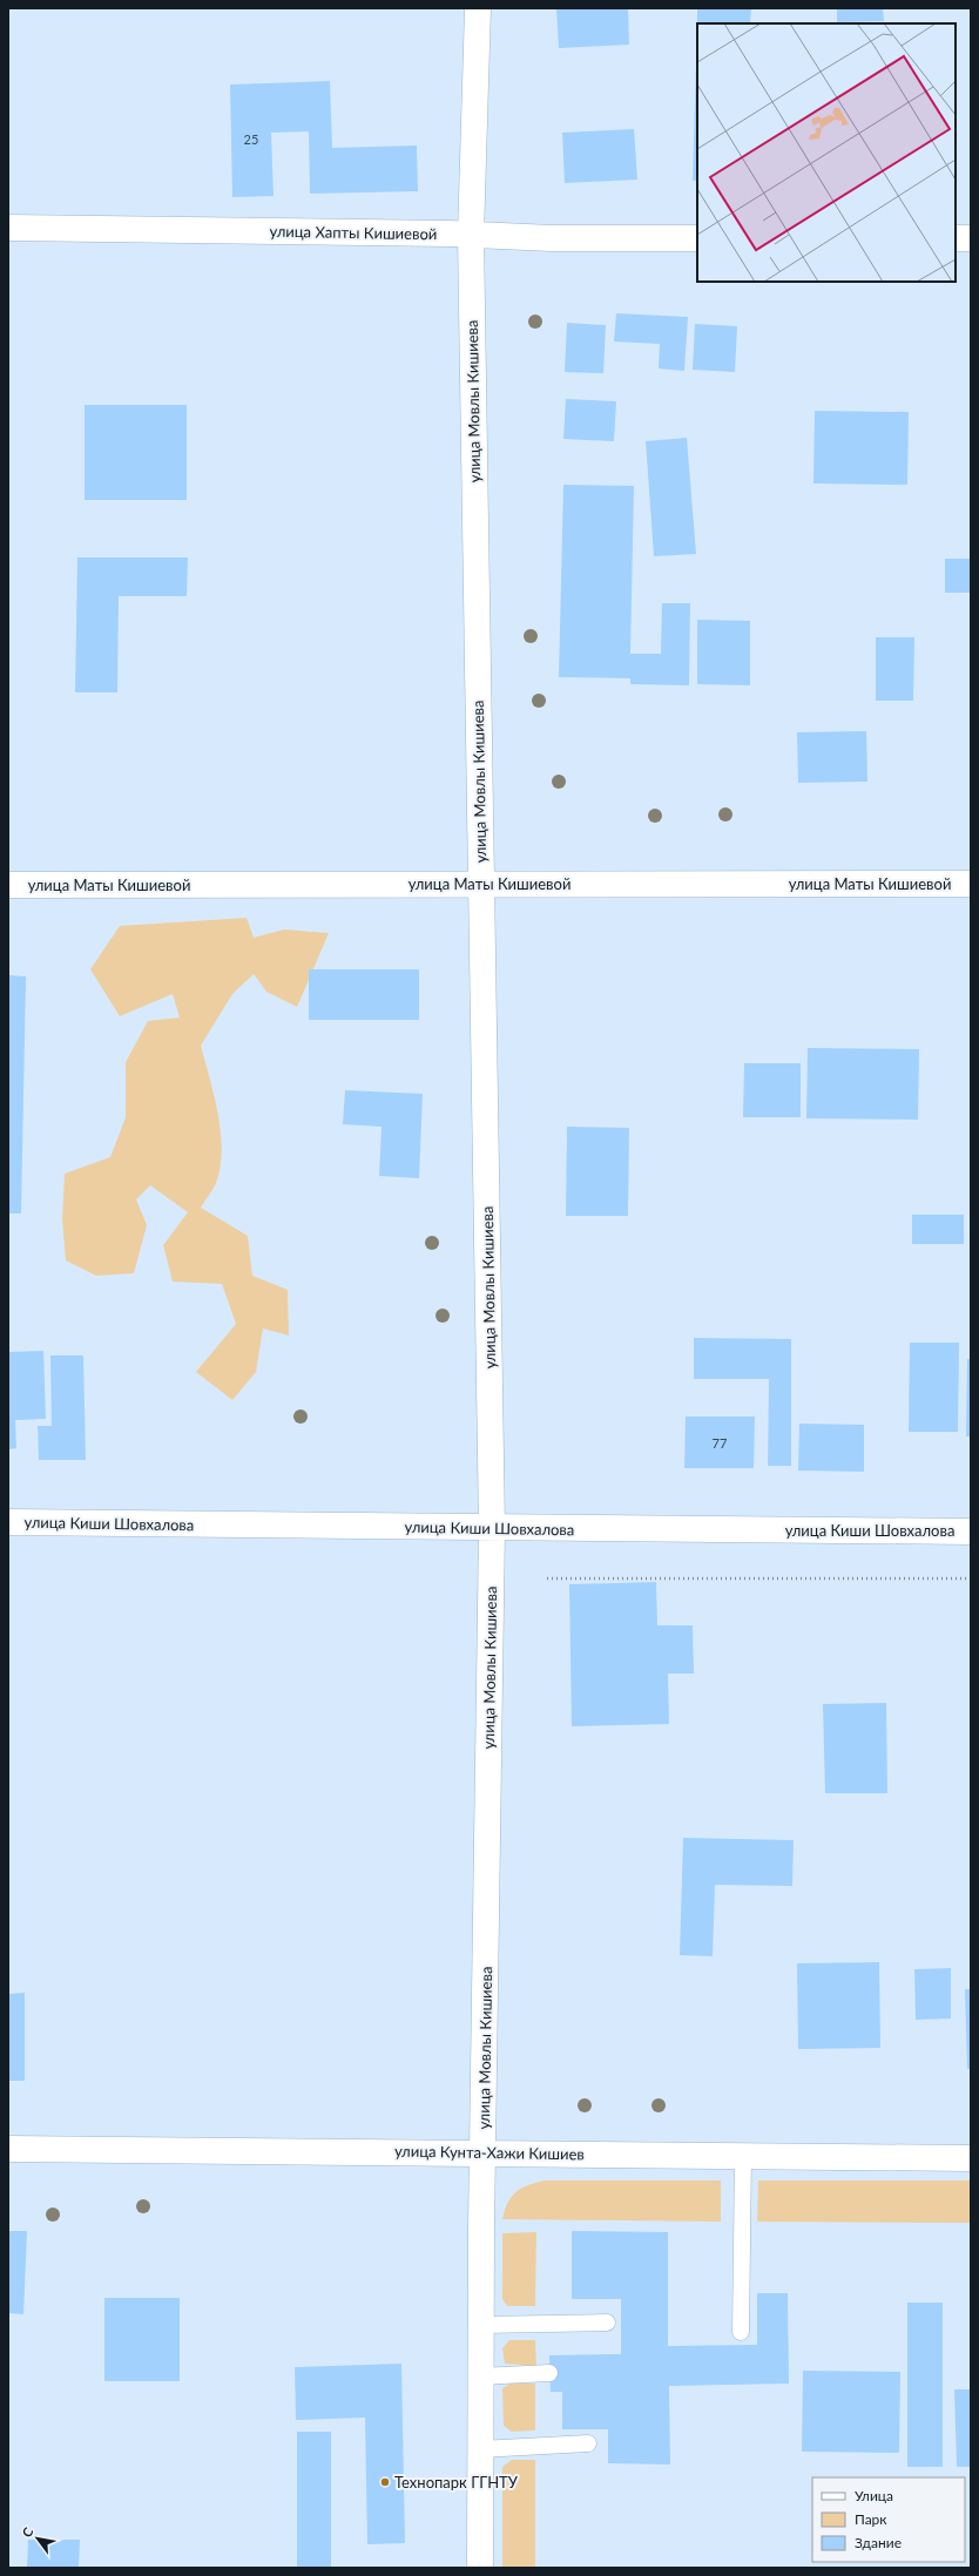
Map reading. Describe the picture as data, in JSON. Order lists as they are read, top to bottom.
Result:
{
  "streets": {
    "street": [
      "улица Хапты Кишиевой",
      "улица Мовлы Кишиева",
      "улица Маты Кишиевой",
      "улица Киши Шовхалова",
      "улица Кунта-Хажи Кишиев"
    ]
  },
  "crossings": [
    ["улица Хапты Кишиевой", "улица Мовлы Кишиева"],
    ["улица Мовлы Кишиева", "улица Маты Кишиевой"],
    ["улица Мовлы Кишиева", "улица Киши Шовхалова"],
    ["улица Мовлы Кишиева", "улица Кунта-Хажи Кишиев"]
  ],
  "places": ["Технопарк ГГНТУ"],
  "house_numbers": ["25", "77"],
  "legend": ["Улица", "Парк", "Здание"],
  "north": "top left"
}
